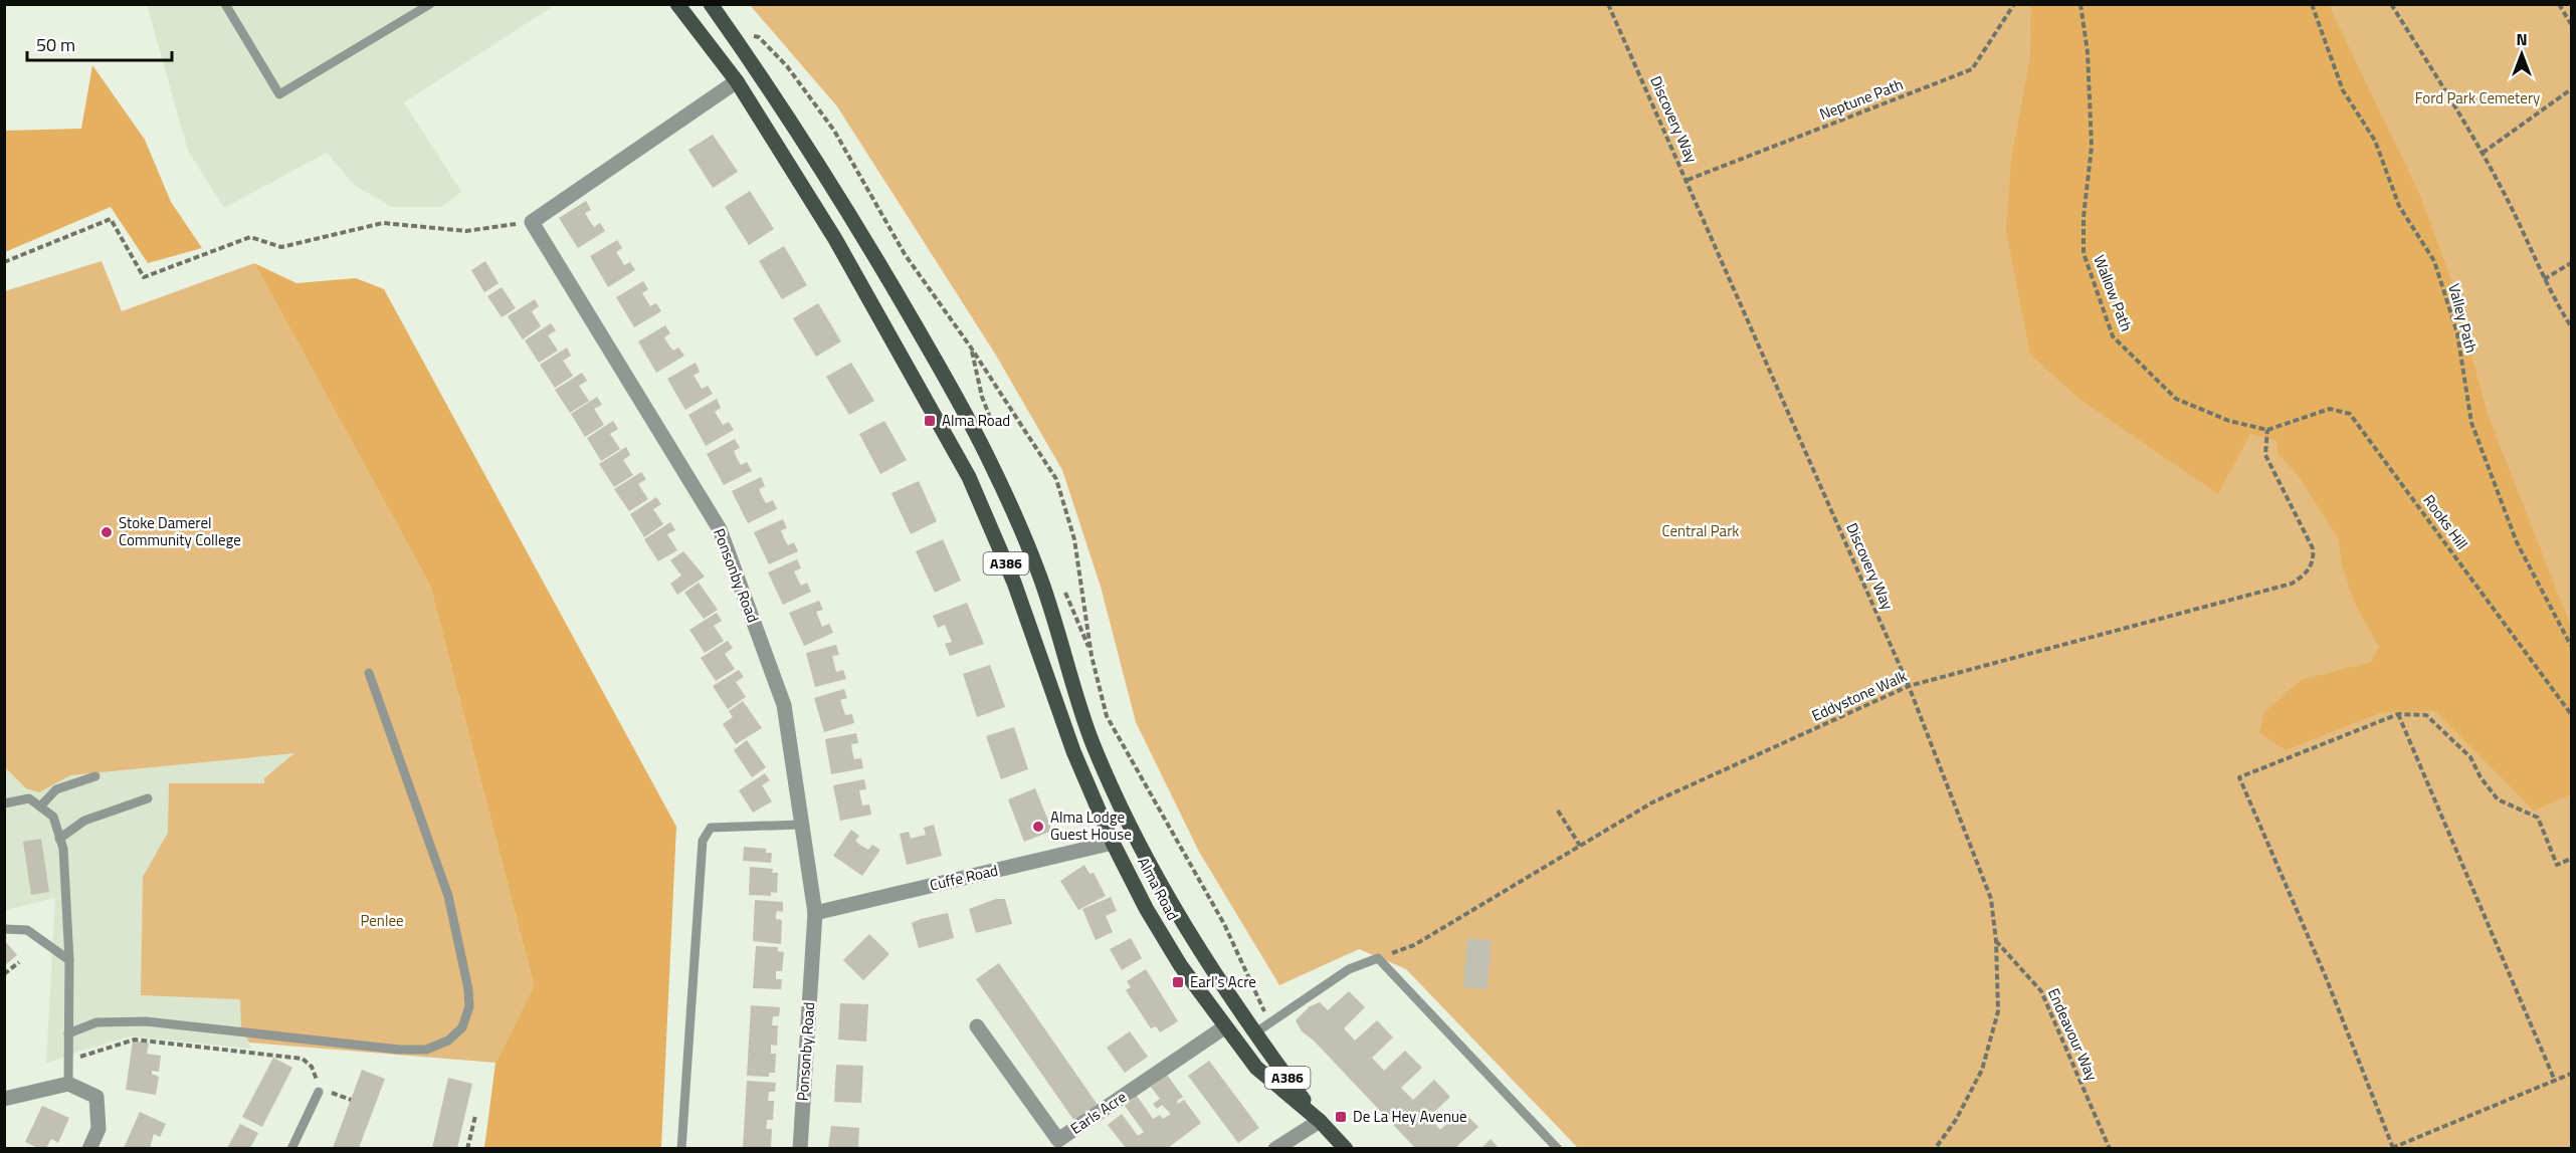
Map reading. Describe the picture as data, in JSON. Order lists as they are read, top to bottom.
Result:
{
  "streets": {
    "main road": ["A386", "Alma Road"],
    "street": ["Ponsonby Road", "Cuffe Road", "Earls Acre"],
    "path": [
      "Neptune Path",
      "Discovery Way",
      "Wallow Path",
      "Valley Path",
      "Rooks Hill",
      "Eddystone Walk",
      "Endeavour Way"
    ]
  },
  "crossings": [
    ["Neptune Path", "Discovery Way"],
    ["Discovery Way", "Eddystone Walk"],
    ["Discovery Way", "Endeavour Way"],
    ["Wallow Path", "Rooks Hill"],
    ["Wallow Path", "Eddystone Walk"],
    ["Rooks Hill", "Eddystone Walk"],
    ["Ponsonby Road", "Cuffe Road"],
    ["Cuffe Road", "Alma Road"],
    ["Alma Road", "Earls Acre"]
  ],
  "parks": ["Ford Park Cemetery", "Central Park", "Penlee"],
  "places": {
    "transit": ["Alma Road", "Earl's Acre", "De La Hey Avenue"],
    "other": ["Stoke Damerel Community College", "Alma Lodge Guest House"]
  },
  "scale_bar": "50 m",
  "north": "top"
}
